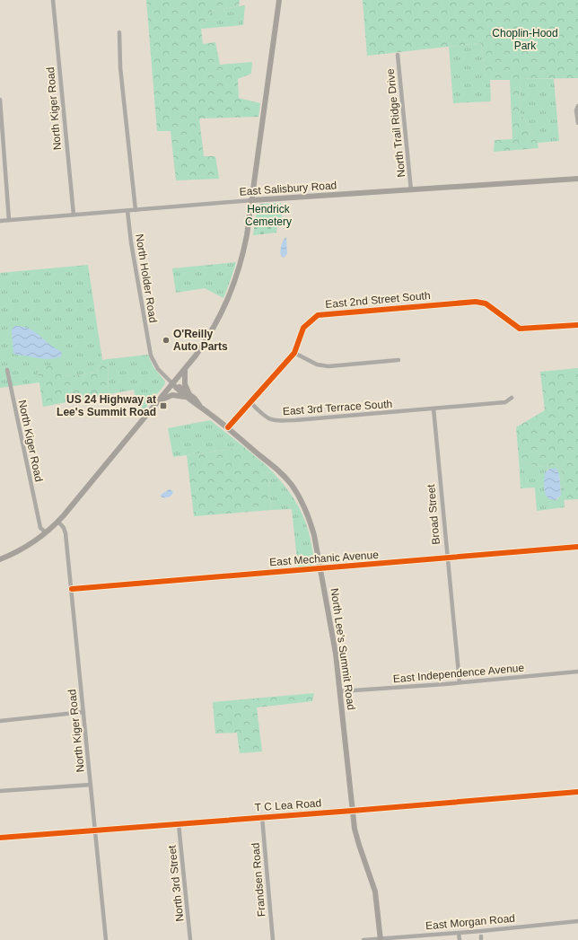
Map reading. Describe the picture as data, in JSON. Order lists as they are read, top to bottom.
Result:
{
  "streets": {
    "main road": ["East Salisbury Road", "North Lee's Summit Road"],
    "street": [
      "North Kiger Road",
      "North Trail Ridge Drive",
      "North Holder Road",
      "East 2nd Street South",
      "East 3rd Terrace South",
      "Broad Street",
      "East Mechanic Avenue",
      "East Independence Avenue",
      "T C Lea Road",
      "Frandsen Road",
      "North 3rd Street",
      "East Morgan Road"
    ]
  },
  "crossings": [
    ["North Kiger Road", "East Salisbury Road"],
    ["North Kiger Road", "East Mechanic Avenue"],
    ["North Kiger Road", "T C Lea Road"],
    ["North Trail Ridge Drive", "East Salisbury Road"],
    ["East Salisbury Road", "North Holder Road"],
    ["North Holder Road", "North Lee's Summit Road"],
    ["East 2nd Street South", "East 3rd Terrace South"],
    ["East 2nd Street South", "North Lee's Summit Road"],
    ["East 3rd Terrace South", "Broad Street"],
    ["Broad Street", "East Mechanic Avenue"],
    ["Broad Street", "East Independence Avenue"],
    ["East Mechanic Avenue", "North Lee's Summit Road"],
    ["North Lee's Summit Road", "East Independence Avenue"],
    ["North Lee's Summit Road", "T C Lea Road"],
    ["North Lee's Summit Road", "East Morgan Road"],
    ["T C Lea Road", "Frandsen Road"],
    ["T C Lea Road", "North 3rd Street"]
  ],
  "parks": ["Choplin-Hood Park", "Hendrick Cemetery"],
  "places": {
    "other": ["O'Reilly Auto Parts"],
    "transit": ["US 24 Highway at Lee's Summit Road"]
  }
}
